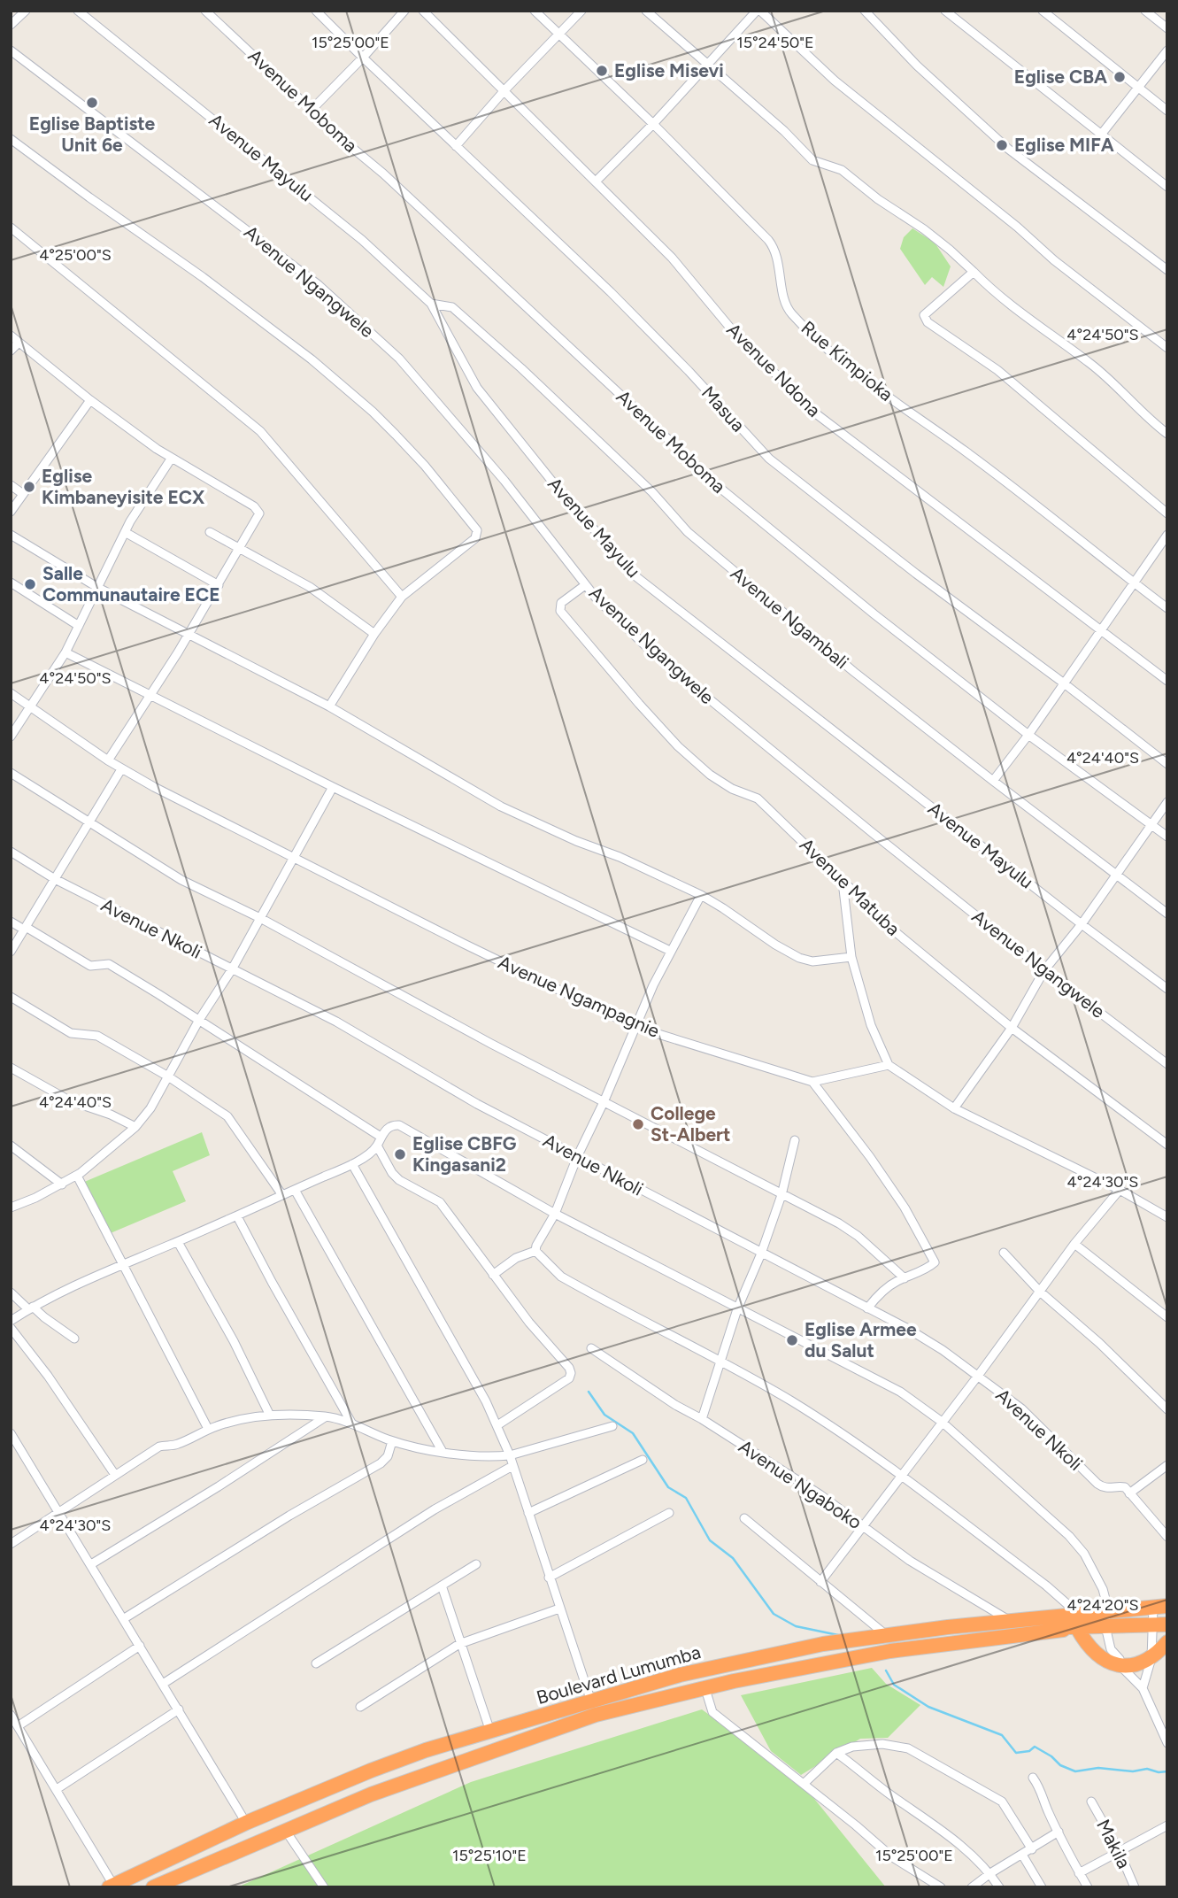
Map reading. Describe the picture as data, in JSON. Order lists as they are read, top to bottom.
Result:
{
  "streets": {
    "highway": ["Boulevard Lumumba"],
    "street": [
      "Avenue Moboma",
      "Avenue Mayulu",
      "Avenue Ngangwele",
      "Rue Kimpioka",
      "Avenue Ndona",
      "Masua",
      "Avenue Ngambali",
      "Avenue Matuba",
      "Avenue Nkoli",
      "Avenue Ngampagnie",
      "Avenue Ngaboko",
      "Makila"
    ]
  },
  "crossings": [
    ["Avenue Mayulu", "Avenue Ngambali"],
    ["Avenue Ngangwele", "Avenue Matuba"],
    ["Avenue Ngaboko", "Boulevard Lumumba"]
  ],
  "places": [
    "Eglise Misevi",
    "Eglise CBA",
    "Eglise Baptiste Unit 6e",
    "Eglise MIFA",
    "Eglise Kimbaneyisite ECX",
    "Salle Communautaire ECE",
    "College St-Albert",
    "Eglise CBFG Kingasani2",
    "Eglise Armee du Salut"
  ],
  "coordinates": [
    "15°25'00\"E",
    "15°24'50\"E",
    "4°25'00\"S",
    "4°24'50\"S",
    "4°24'40\"S",
    "4°24'30\"S",
    "4°24'20\"S",
    "15°25'10\"E"
  ]
}
